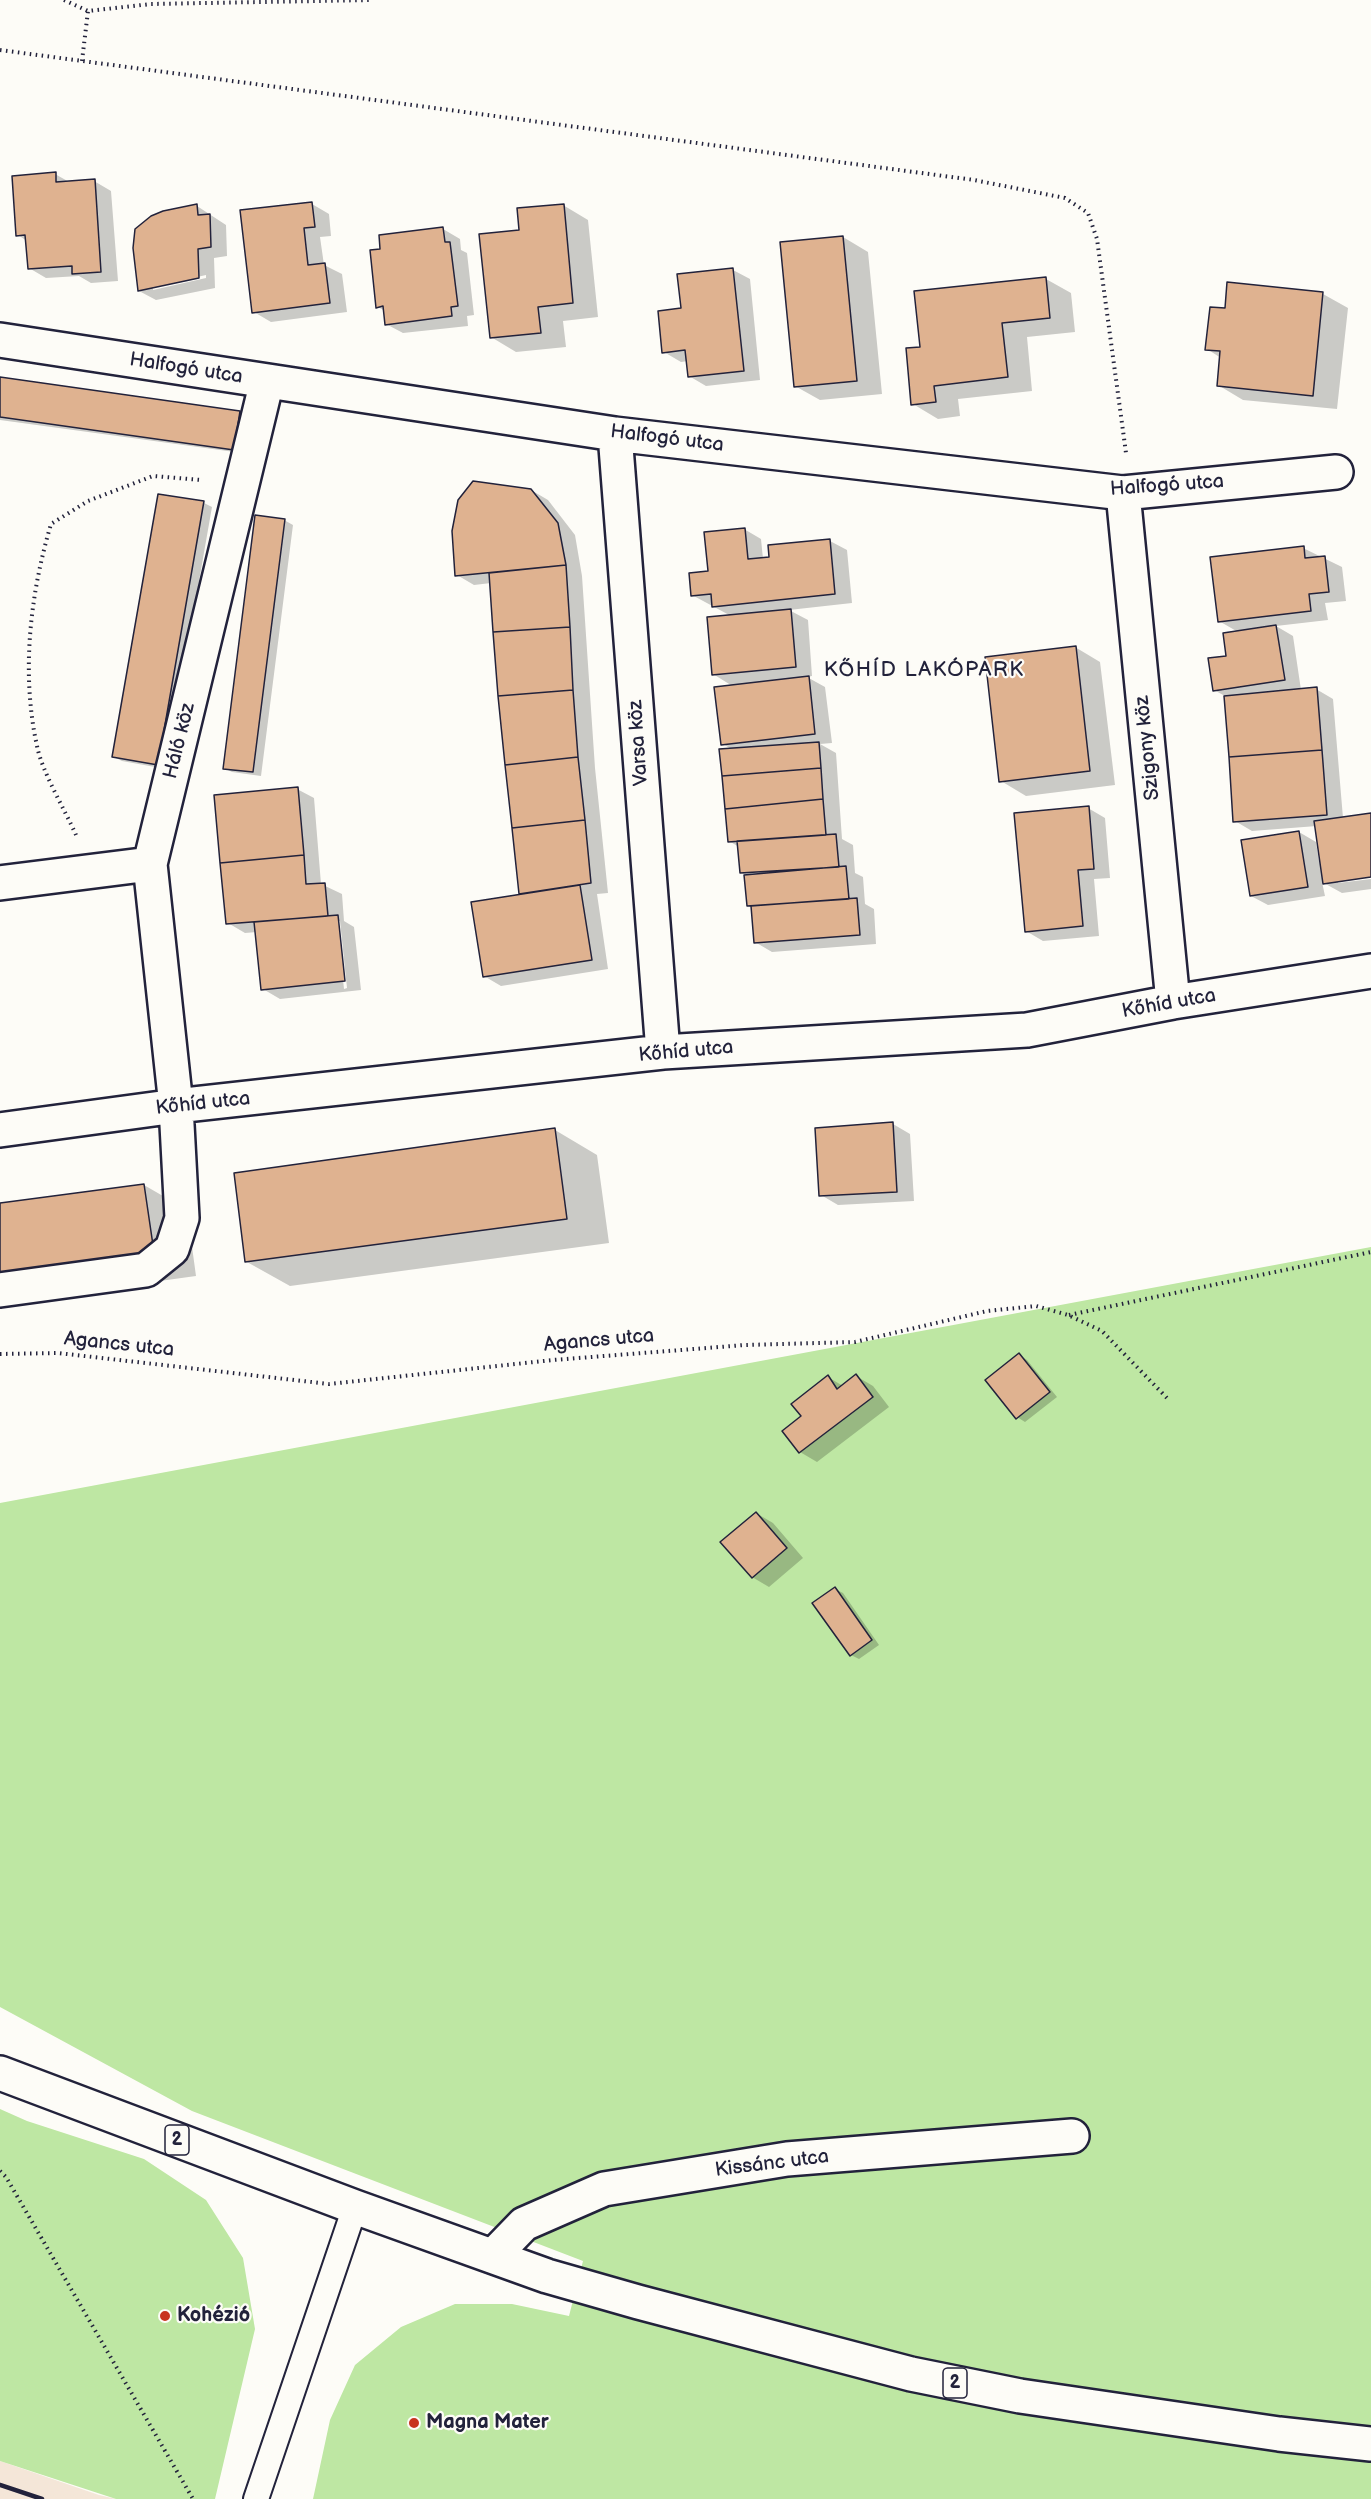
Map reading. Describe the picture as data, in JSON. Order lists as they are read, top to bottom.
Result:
{
  "streets": {
    "street": [
      "Halfogó utca",
      "Háló köz",
      "Varsa köz",
      "Szigony köz",
      "Kőhíd utca",
      "2",
      "Kissánc utca"
    ],
    "path": ["Agancs utca"]
  },
  "crossings": [
    ["Halfogó utca", "Háló köz"],
    ["Halfogó utca", "Varsa köz"],
    ["Halfogó utca", "Szigony köz"],
    ["Háló köz", "Kőhíd utca"],
    ["Varsa köz", "Kőhíd utca"],
    ["Szigony köz", "Kőhíd utca"],
    ["2", "Kissánc utca"]
  ],
  "districts": ["KŐHÍD LAKÓPARK"],
  "places": ["Kohézió", "Magna Mater"]
}
